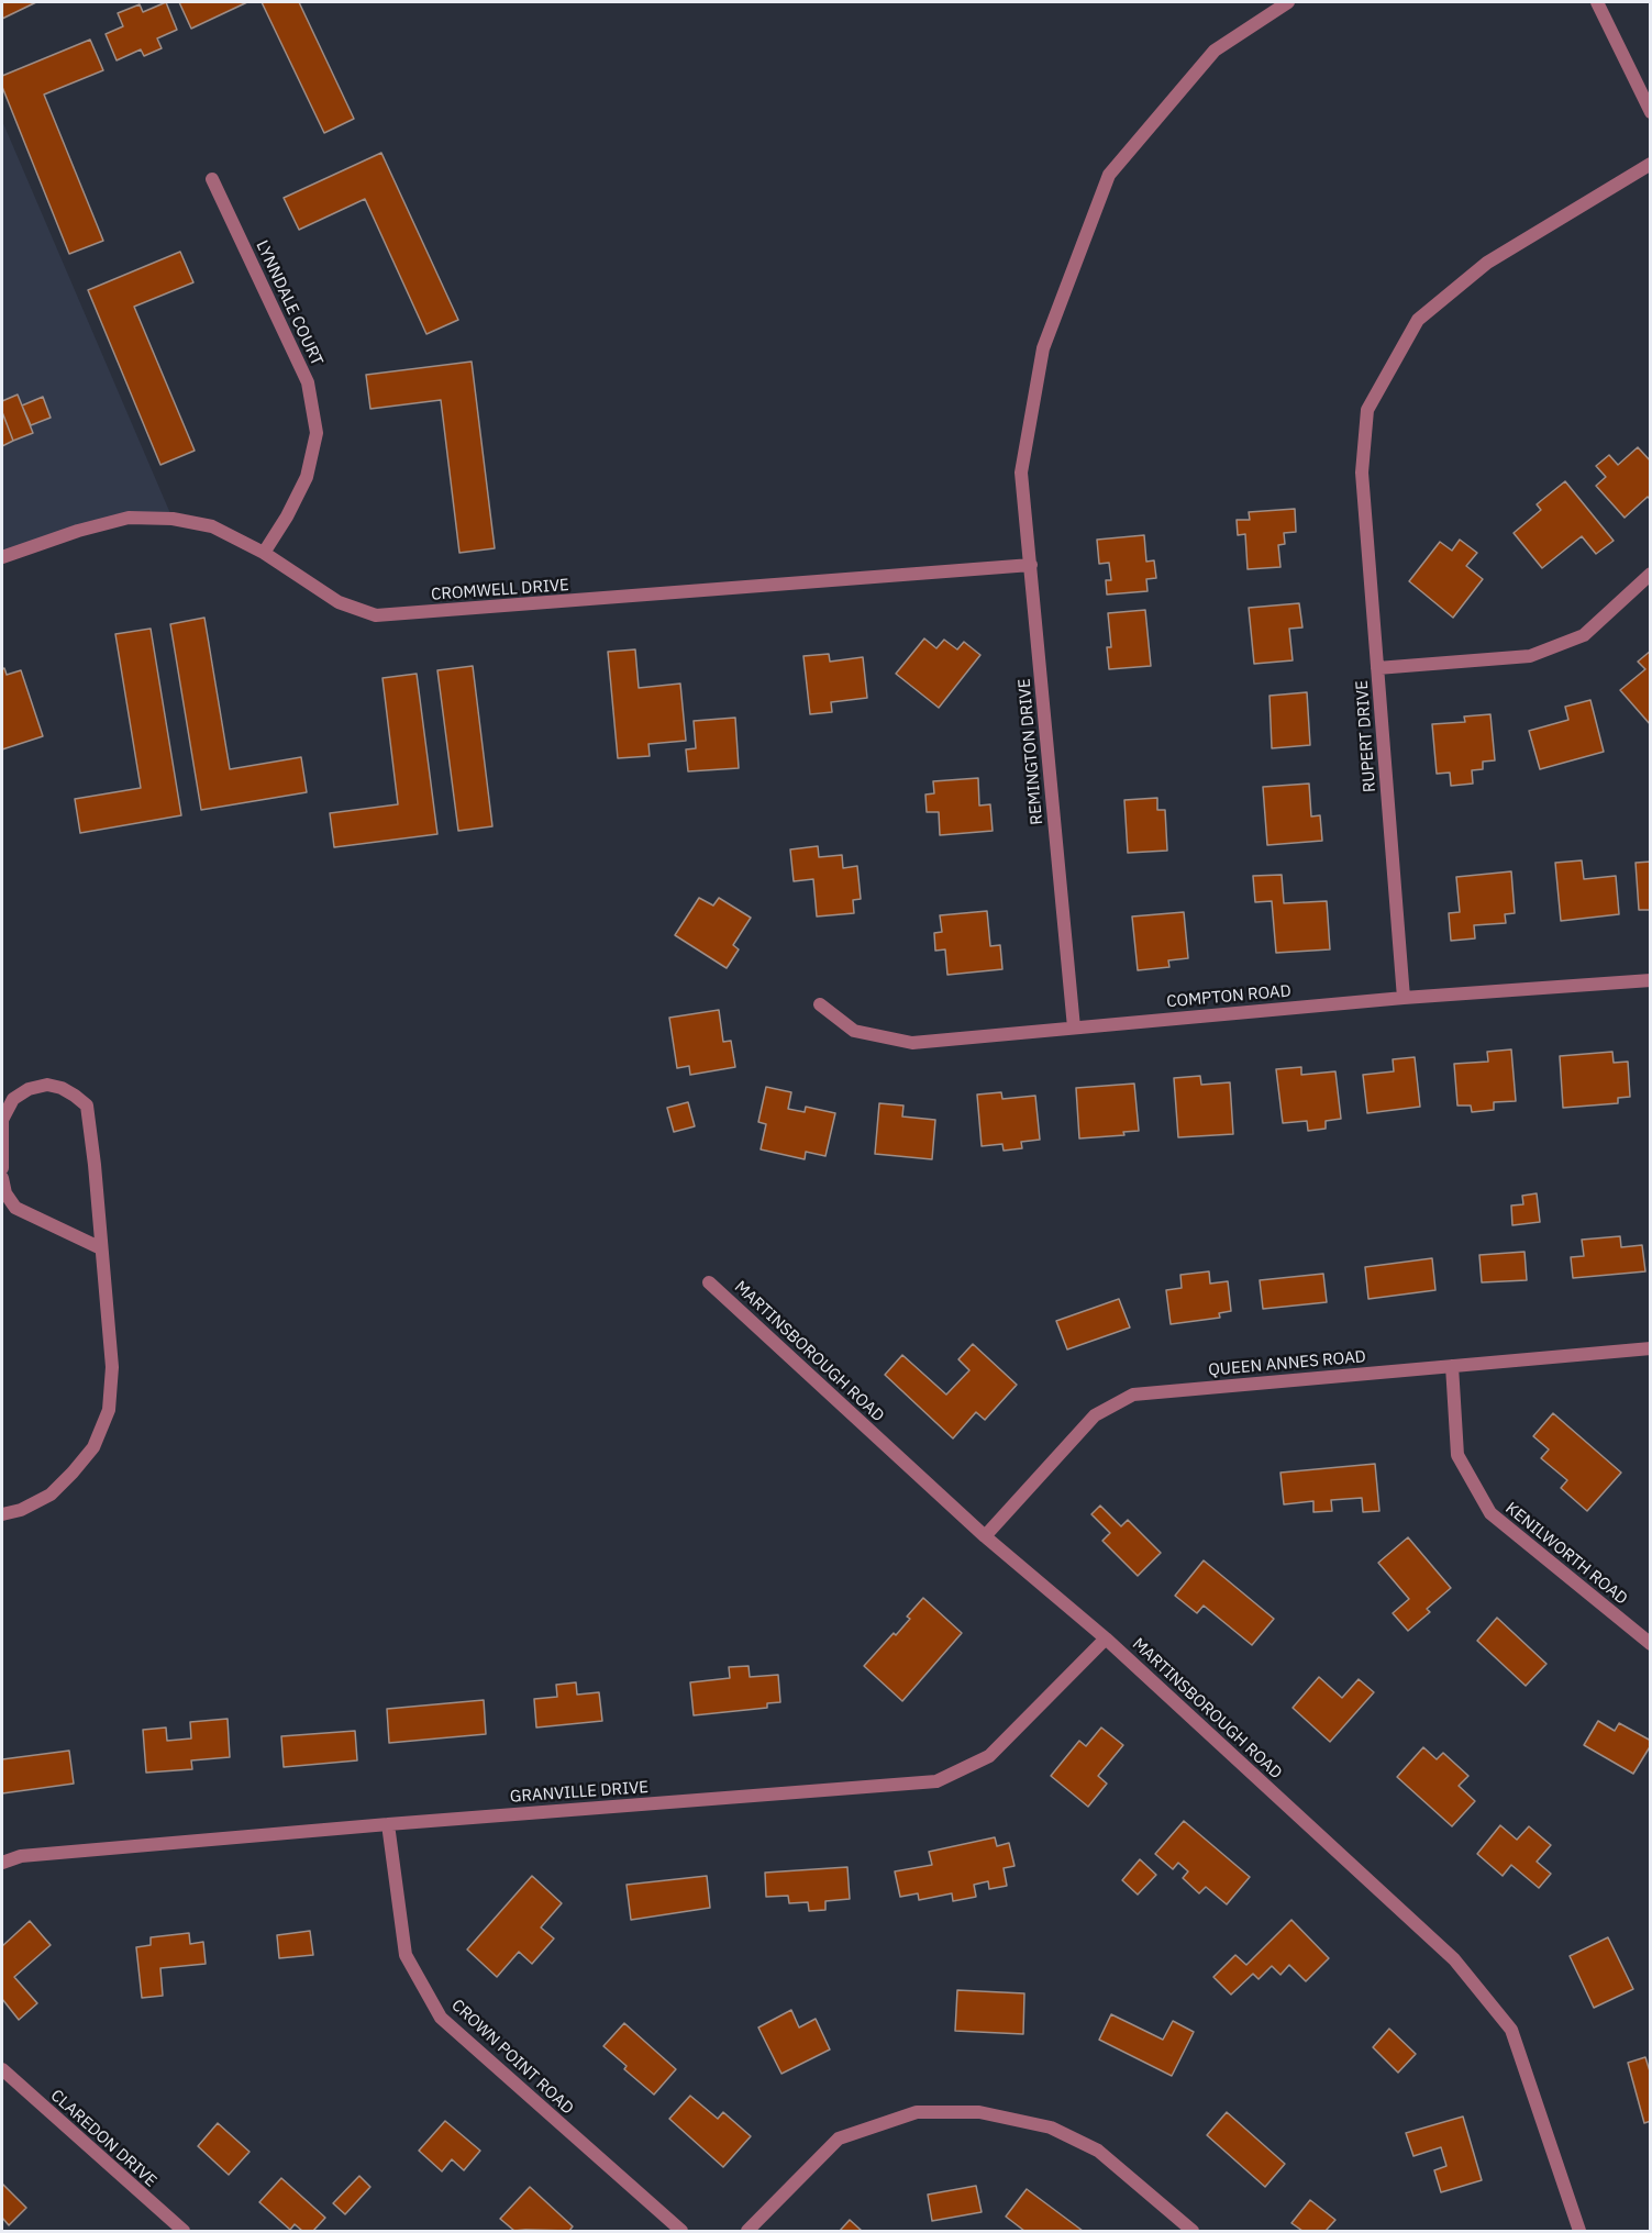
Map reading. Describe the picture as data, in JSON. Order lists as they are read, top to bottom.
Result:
{
  "streets": {
    "street": [
      "LYNNDALE COURT",
      "CROMWELL DRIVE",
      "RUPERT DRIVE",
      "REMINGTON DRIVE",
      "COMPTON ROAD",
      "MARTINSBOROUGH ROAD",
      "QUEEN ANNES ROAD",
      "KENILWORTH ROAD",
      "GRANVILLE DRIVE",
      "CROWN POINT ROAD",
      "CLAREDON DRIVE"
    ]
  },
  "crossings": [
    ["LYNNDALE COURT", "CROMWELL DRIVE"],
    ["CROMWELL DRIVE", "REMINGTON DRIVE"],
    ["RUPERT DRIVE", "COMPTON ROAD"],
    ["REMINGTON DRIVE", "COMPTON ROAD"],
    ["MARTINSBOROUGH ROAD", "QUEEN ANNES ROAD"],
    ["MARTINSBOROUGH ROAD", "GRANVILLE DRIVE"],
    ["QUEEN ANNES ROAD", "KENILWORTH ROAD"],
    ["GRANVILLE DRIVE", "CROWN POINT ROAD"]
  ]
}
